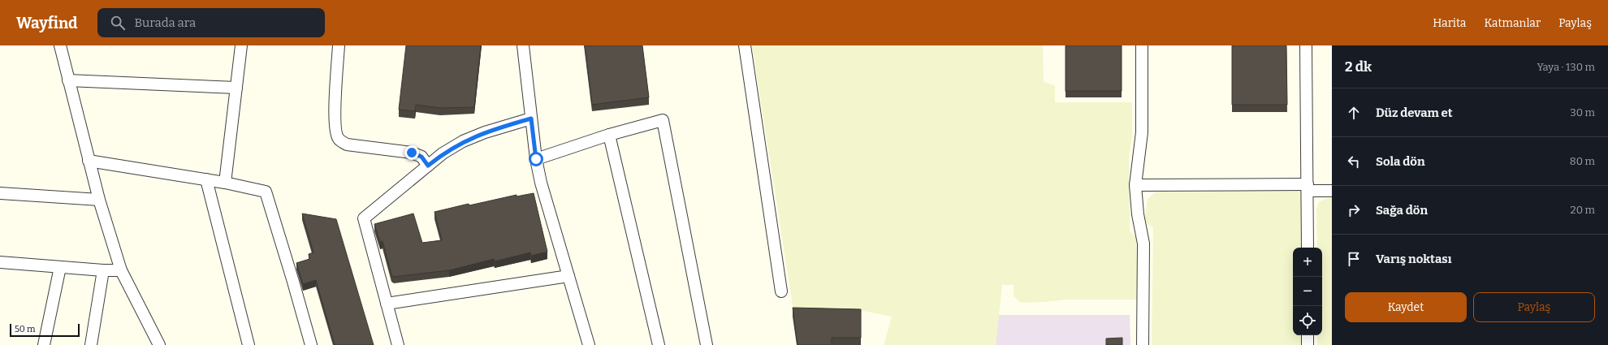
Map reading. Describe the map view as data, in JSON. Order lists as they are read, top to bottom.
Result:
{
  "scale_bar": "50 m",
  "page": {
    "header": "Wayfind",
    "search": "Burada ara",
    "nav": ["Harita", "Katmanlar", "Paylaş"],
    "heading": ["2 dk", "Yaya · 130 m"],
    "list": [
      ["Düz devam et", "30 m"],
      ["Sola dön", "80 m"],
      ["Sağa dön", "20 m"],
      "Varış noktası"
    ],
    "map_buttons": ["+", "−"],
    "buttons": ["Kaydet", "Paylaş"],
    "scale": "50 m"
  }
}
